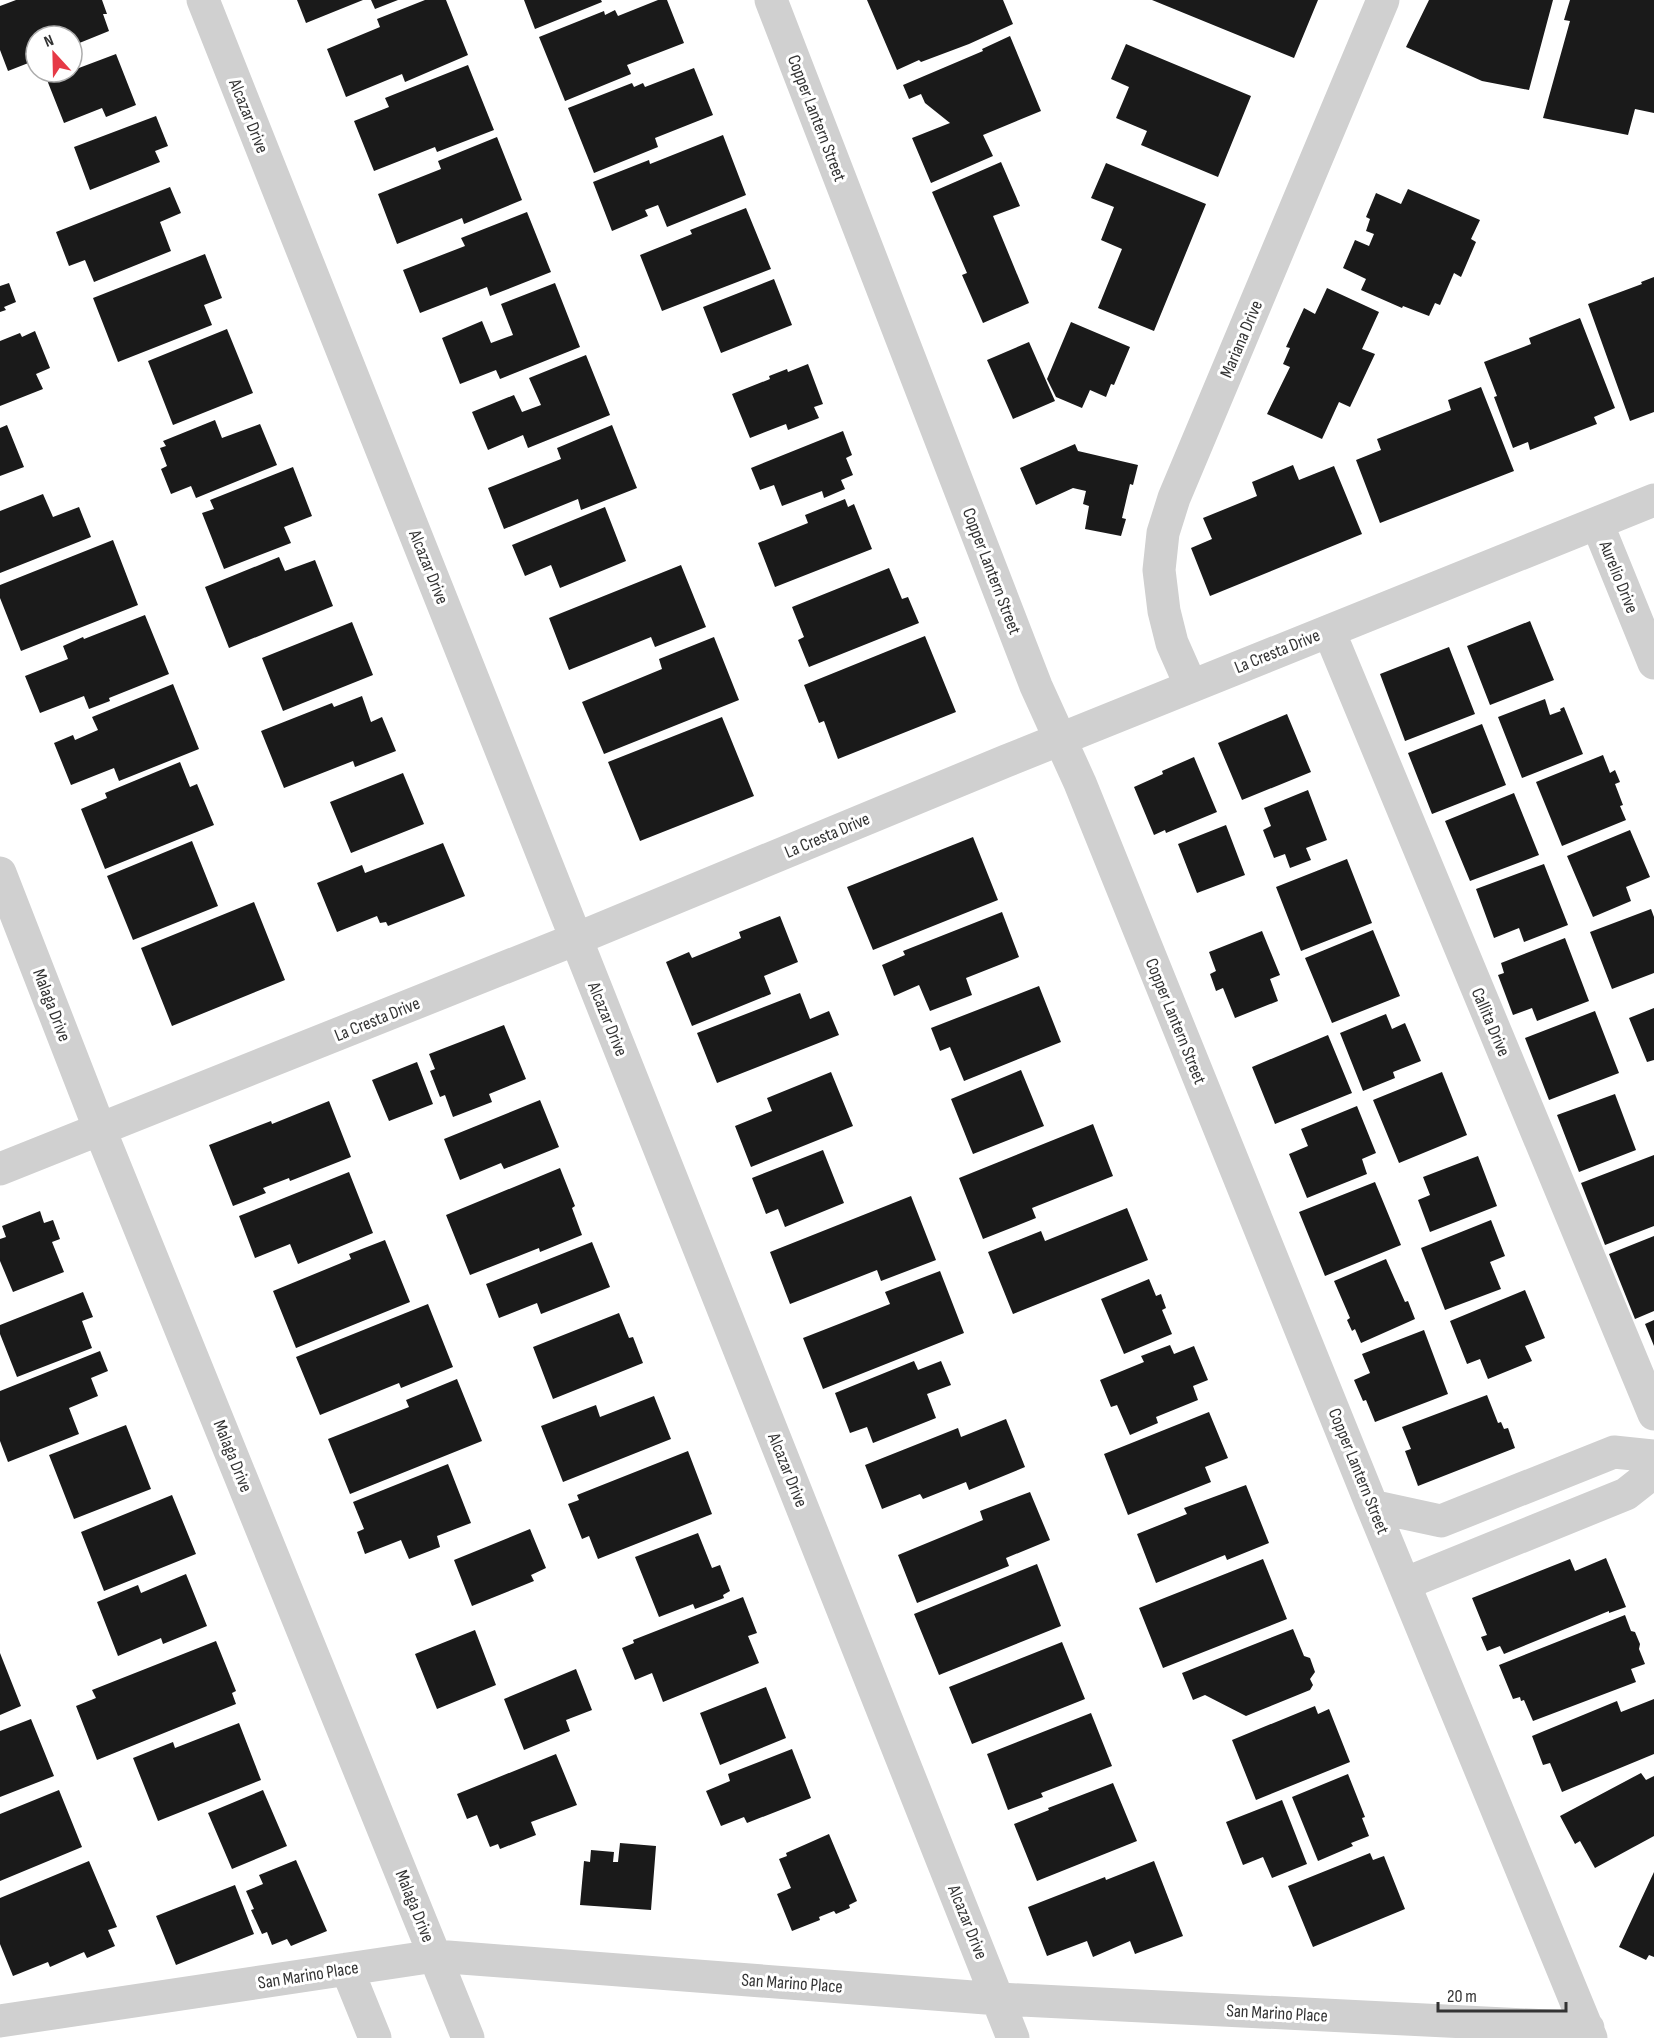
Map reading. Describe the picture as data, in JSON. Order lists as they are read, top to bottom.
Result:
{
  "streets": {
    "street": [
      "Alcazar Drive",
      "Copper Lantern Street",
      "Mariana Drive",
      "Aurelio Drive",
      "La Cresta Drive",
      "Malaga Drive",
      "Callita Drive",
      "San Marino Place"
    ]
  },
  "crossings": [
    ["Alcazar Drive", "La Cresta Drive"],
    ["Alcazar Drive", "San Marino Place"],
    ["Copper Lantern Street", "La Cresta Drive"],
    ["Copper Lantern Street", "San Marino Place"],
    ["Mariana Drive", "La Cresta Drive"],
    ["Aurelio Drive", "La Cresta Drive"],
    ["La Cresta Drive", "Malaga Drive"],
    ["La Cresta Drive", "Callita Drive"],
    ["Malaga Drive", "San Marino Place"]
  ],
  "scale_bar": "20 m",
  "north": "top"
}
